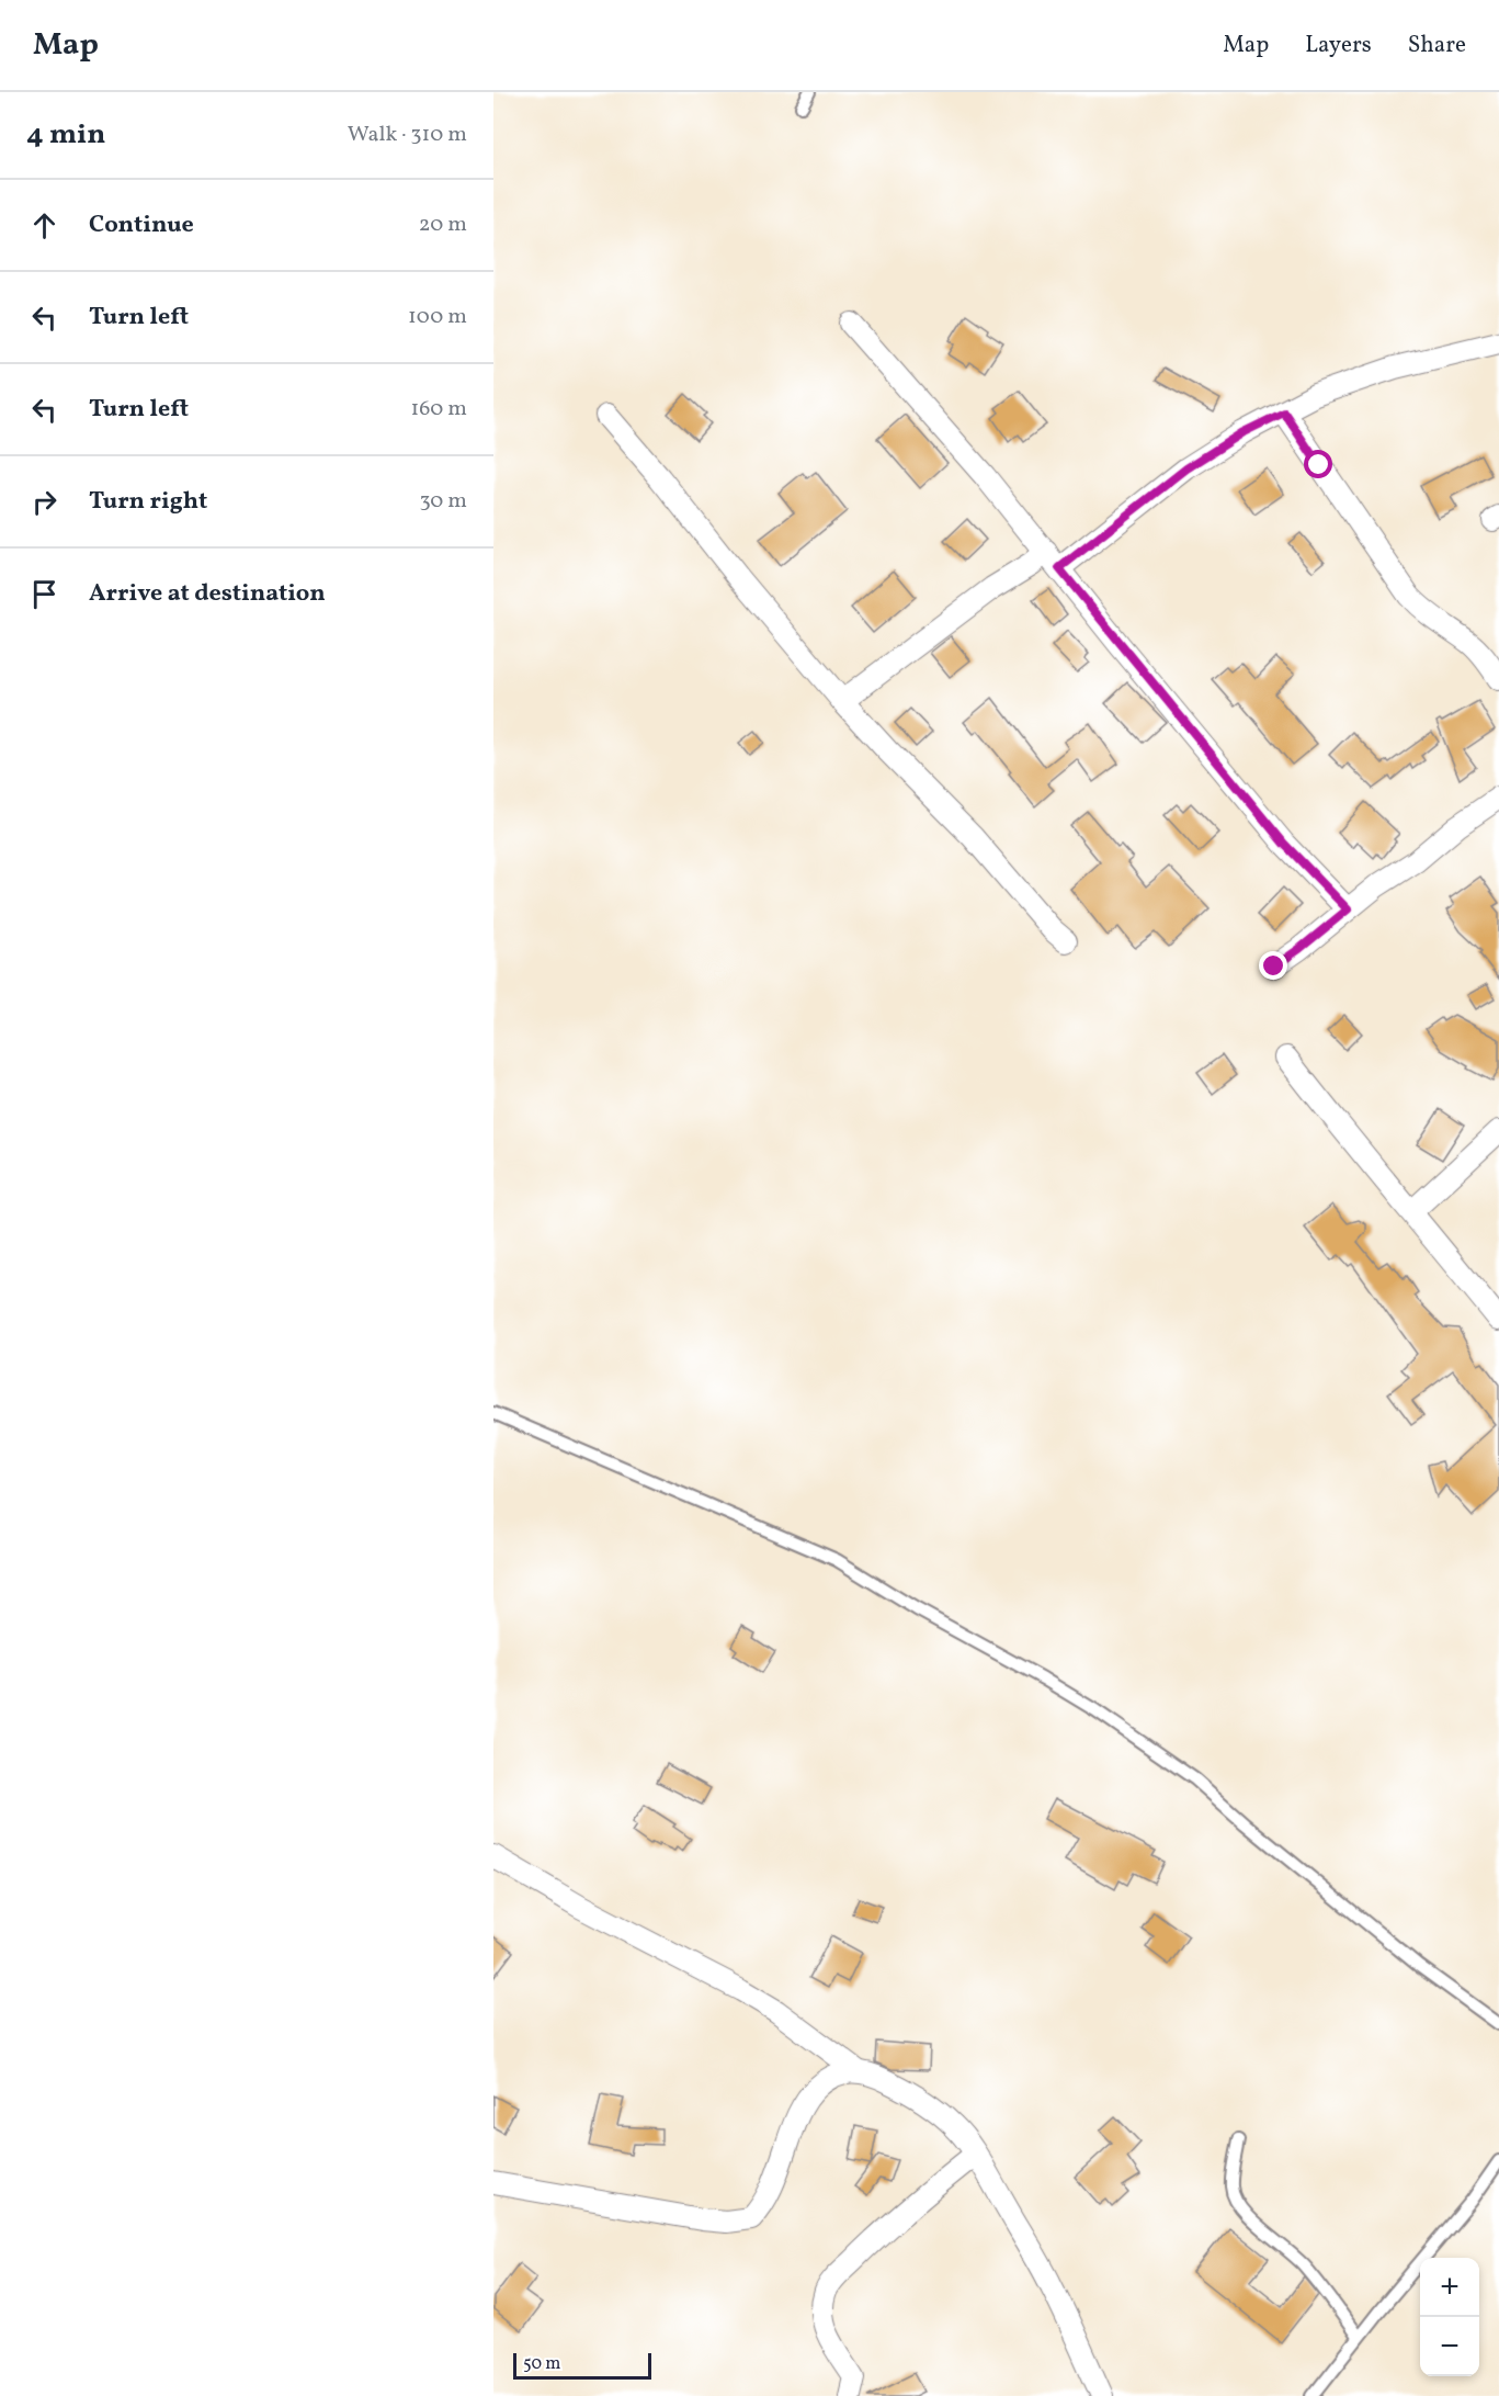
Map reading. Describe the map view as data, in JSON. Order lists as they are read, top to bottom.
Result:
{
  "scale_bar": "50 m",
  "page": {
    "header": "Map",
    "nav": ["Map", "Layers", "Share"],
    "heading": ["4 min", "Walk · 310 m"],
    "list": [
      ["Continue", "20 m"],
      ["Turn left", "100 m"],
      ["Turn left", "160 m"],
      ["Turn right", "30 m"],
      "Arrive at destination"
    ],
    "map_buttons": ["+", "−"],
    "scale": "50 m"
  }
}
